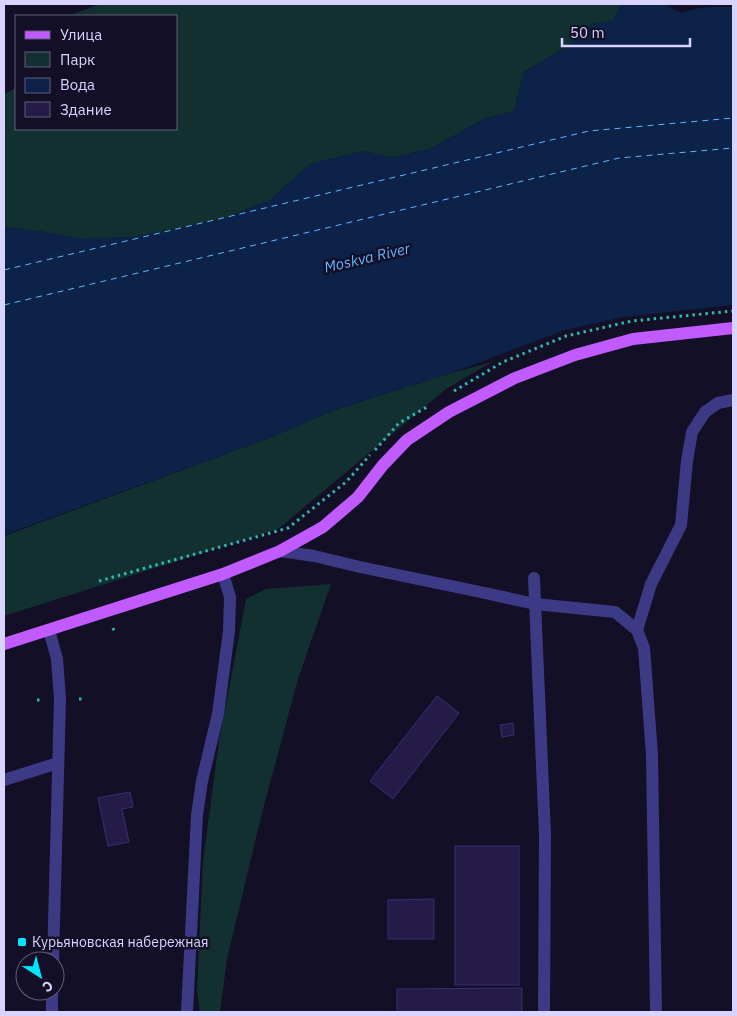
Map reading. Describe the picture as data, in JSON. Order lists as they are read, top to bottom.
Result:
{
  "water": ["Moskva River"],
  "places": {
    "transit": ["Курьяновская набережная"]
  },
  "legend": [
    "Улица",
    "Парк",
    "Вода",
    "Здание"
  ],
  "scale_bar": "50 m",
  "north": "bottom right"
}
